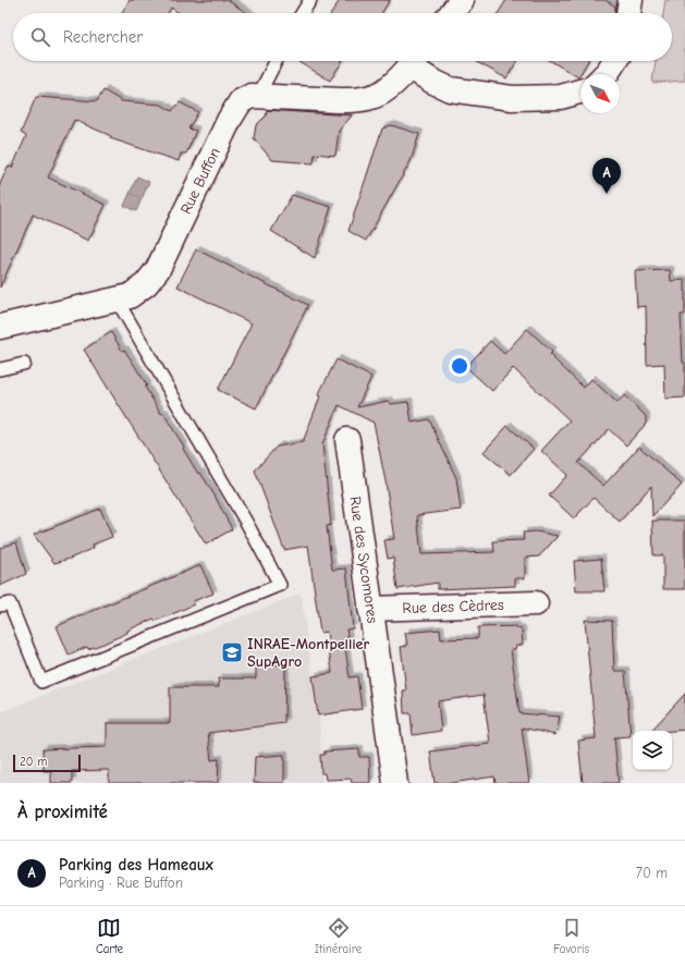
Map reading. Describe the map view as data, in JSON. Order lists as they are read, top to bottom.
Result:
{
  "streets": {
    "street": ["Rue Buffon", "Rue des Sycomores", "Rue des Cèdres"]
  },
  "crossings": [
    ["Rue des Sycomores", "Rue des Cèdres"]
  ],
  "places": {
    "school or university": ["INRAE-Montpellier SupAgro"]
  },
  "scale_bar": "20 m",
  "north": "bottom right",
  "page": {
    "search": "Rechercher",
    "pins": "A",
    "scale": "20 m",
    "heading": "À proximité",
    "list": [
      {
        "mark": "A",
        "name": "Parking des Hameaux",
        "note": "Parking · Rue Buffon",
        "value": "70 m"
      }
    ],
    "nav": ["Carte", "Itinéraire", "Favoris"]
  }
}
